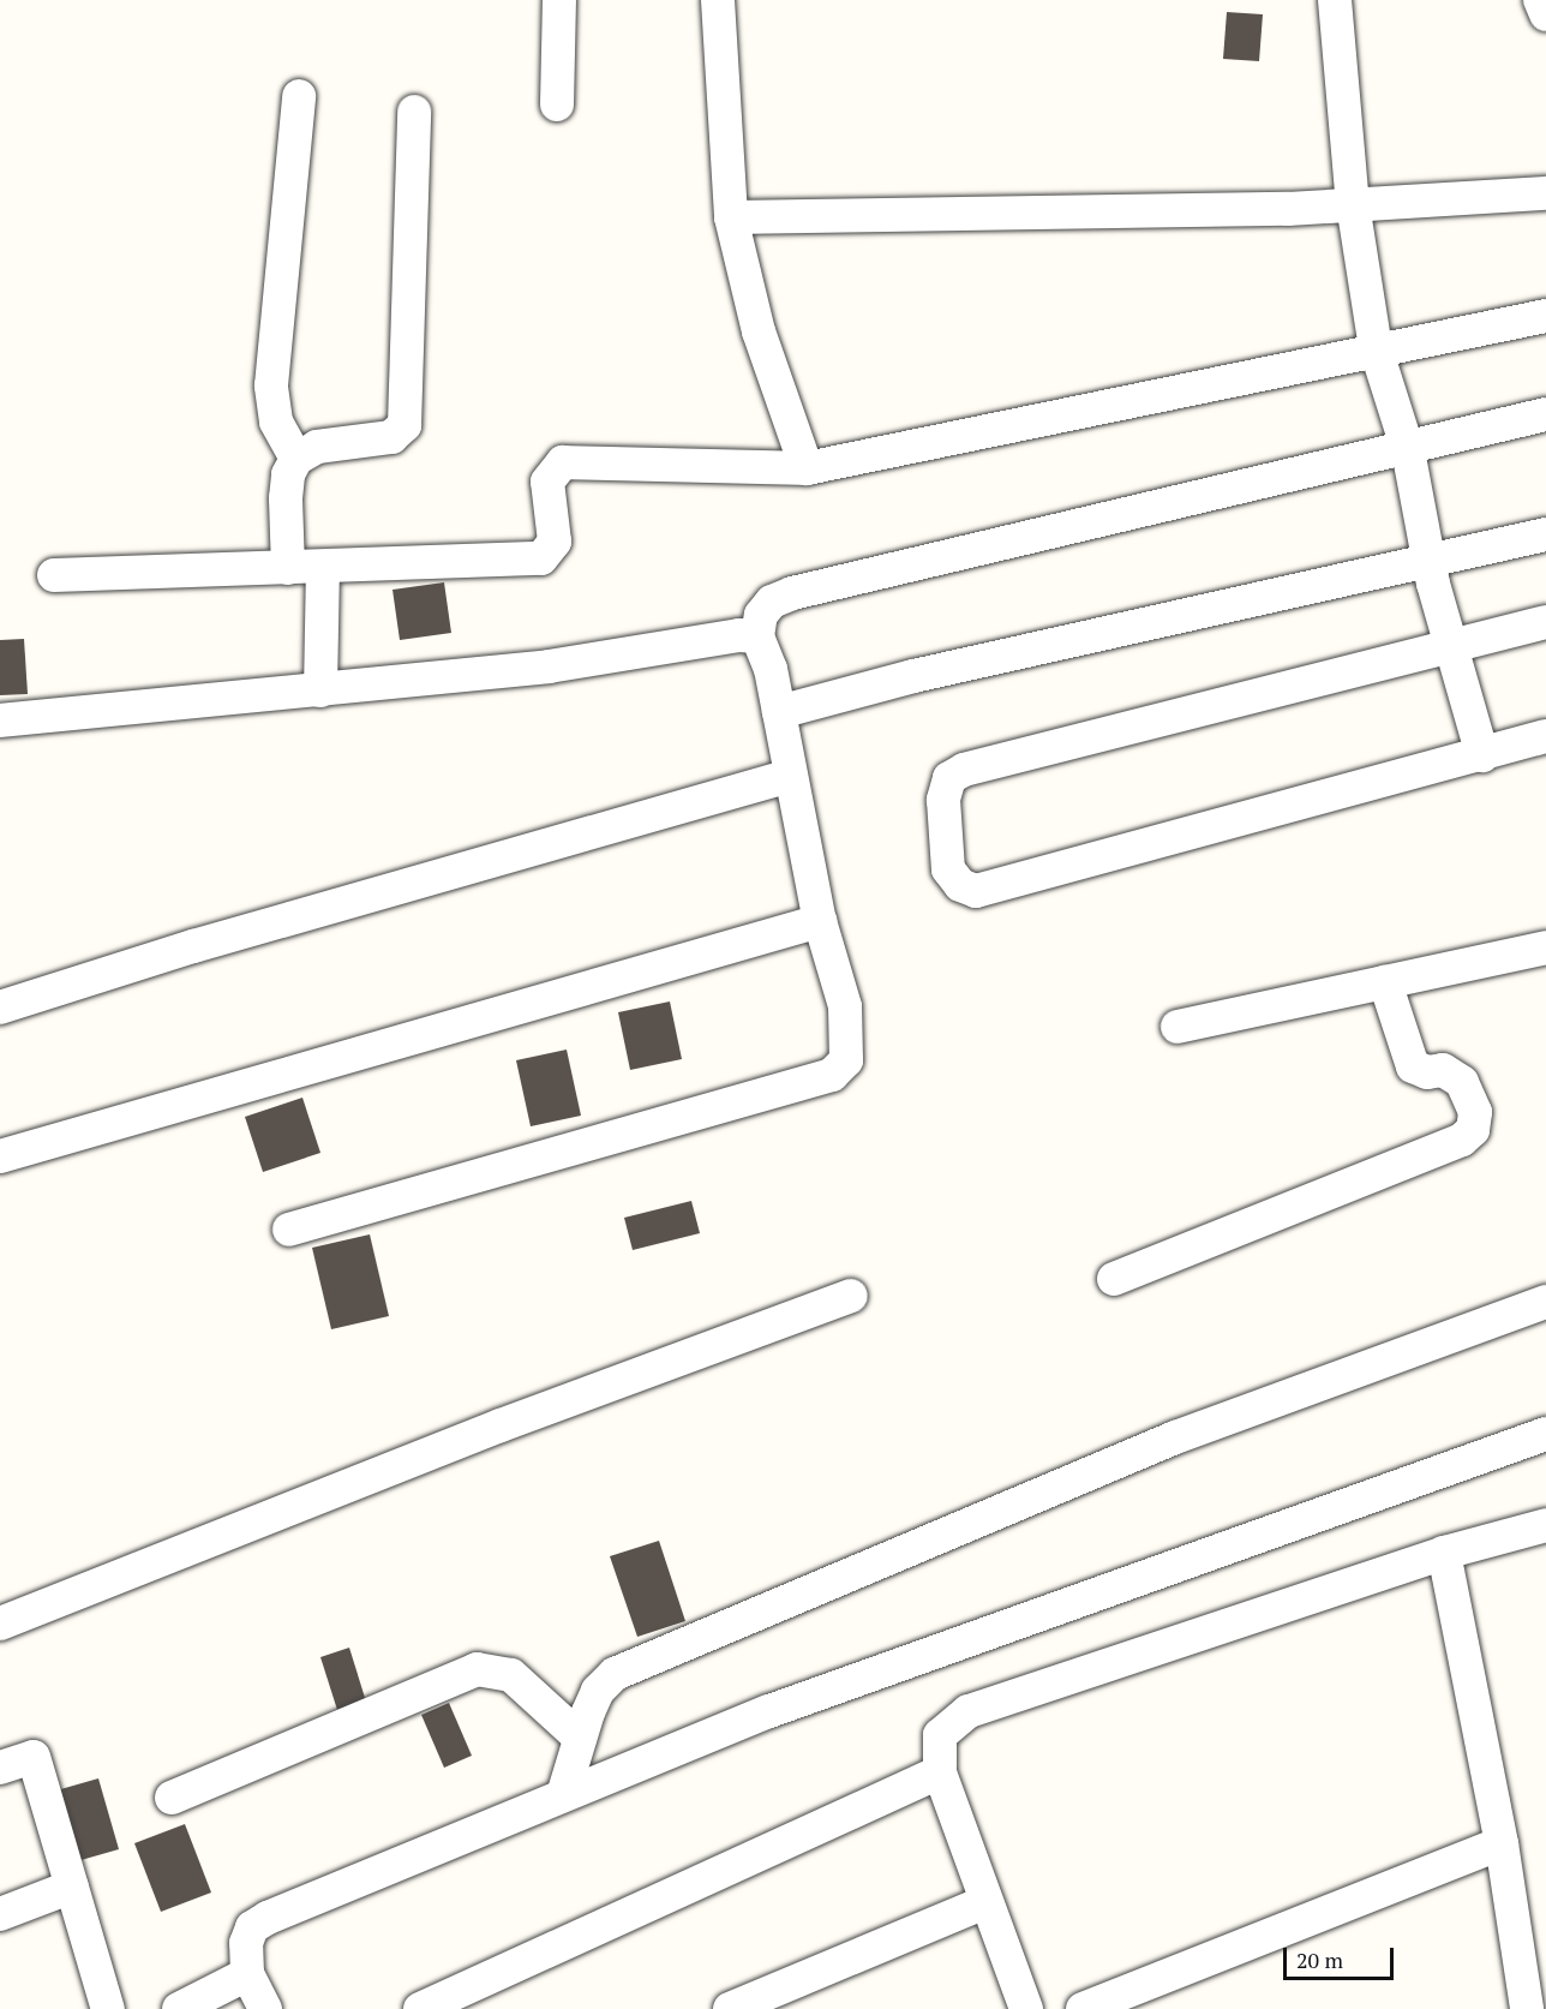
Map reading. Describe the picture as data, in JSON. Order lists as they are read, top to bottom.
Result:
{
  "scale_bar": "20 m"
}
